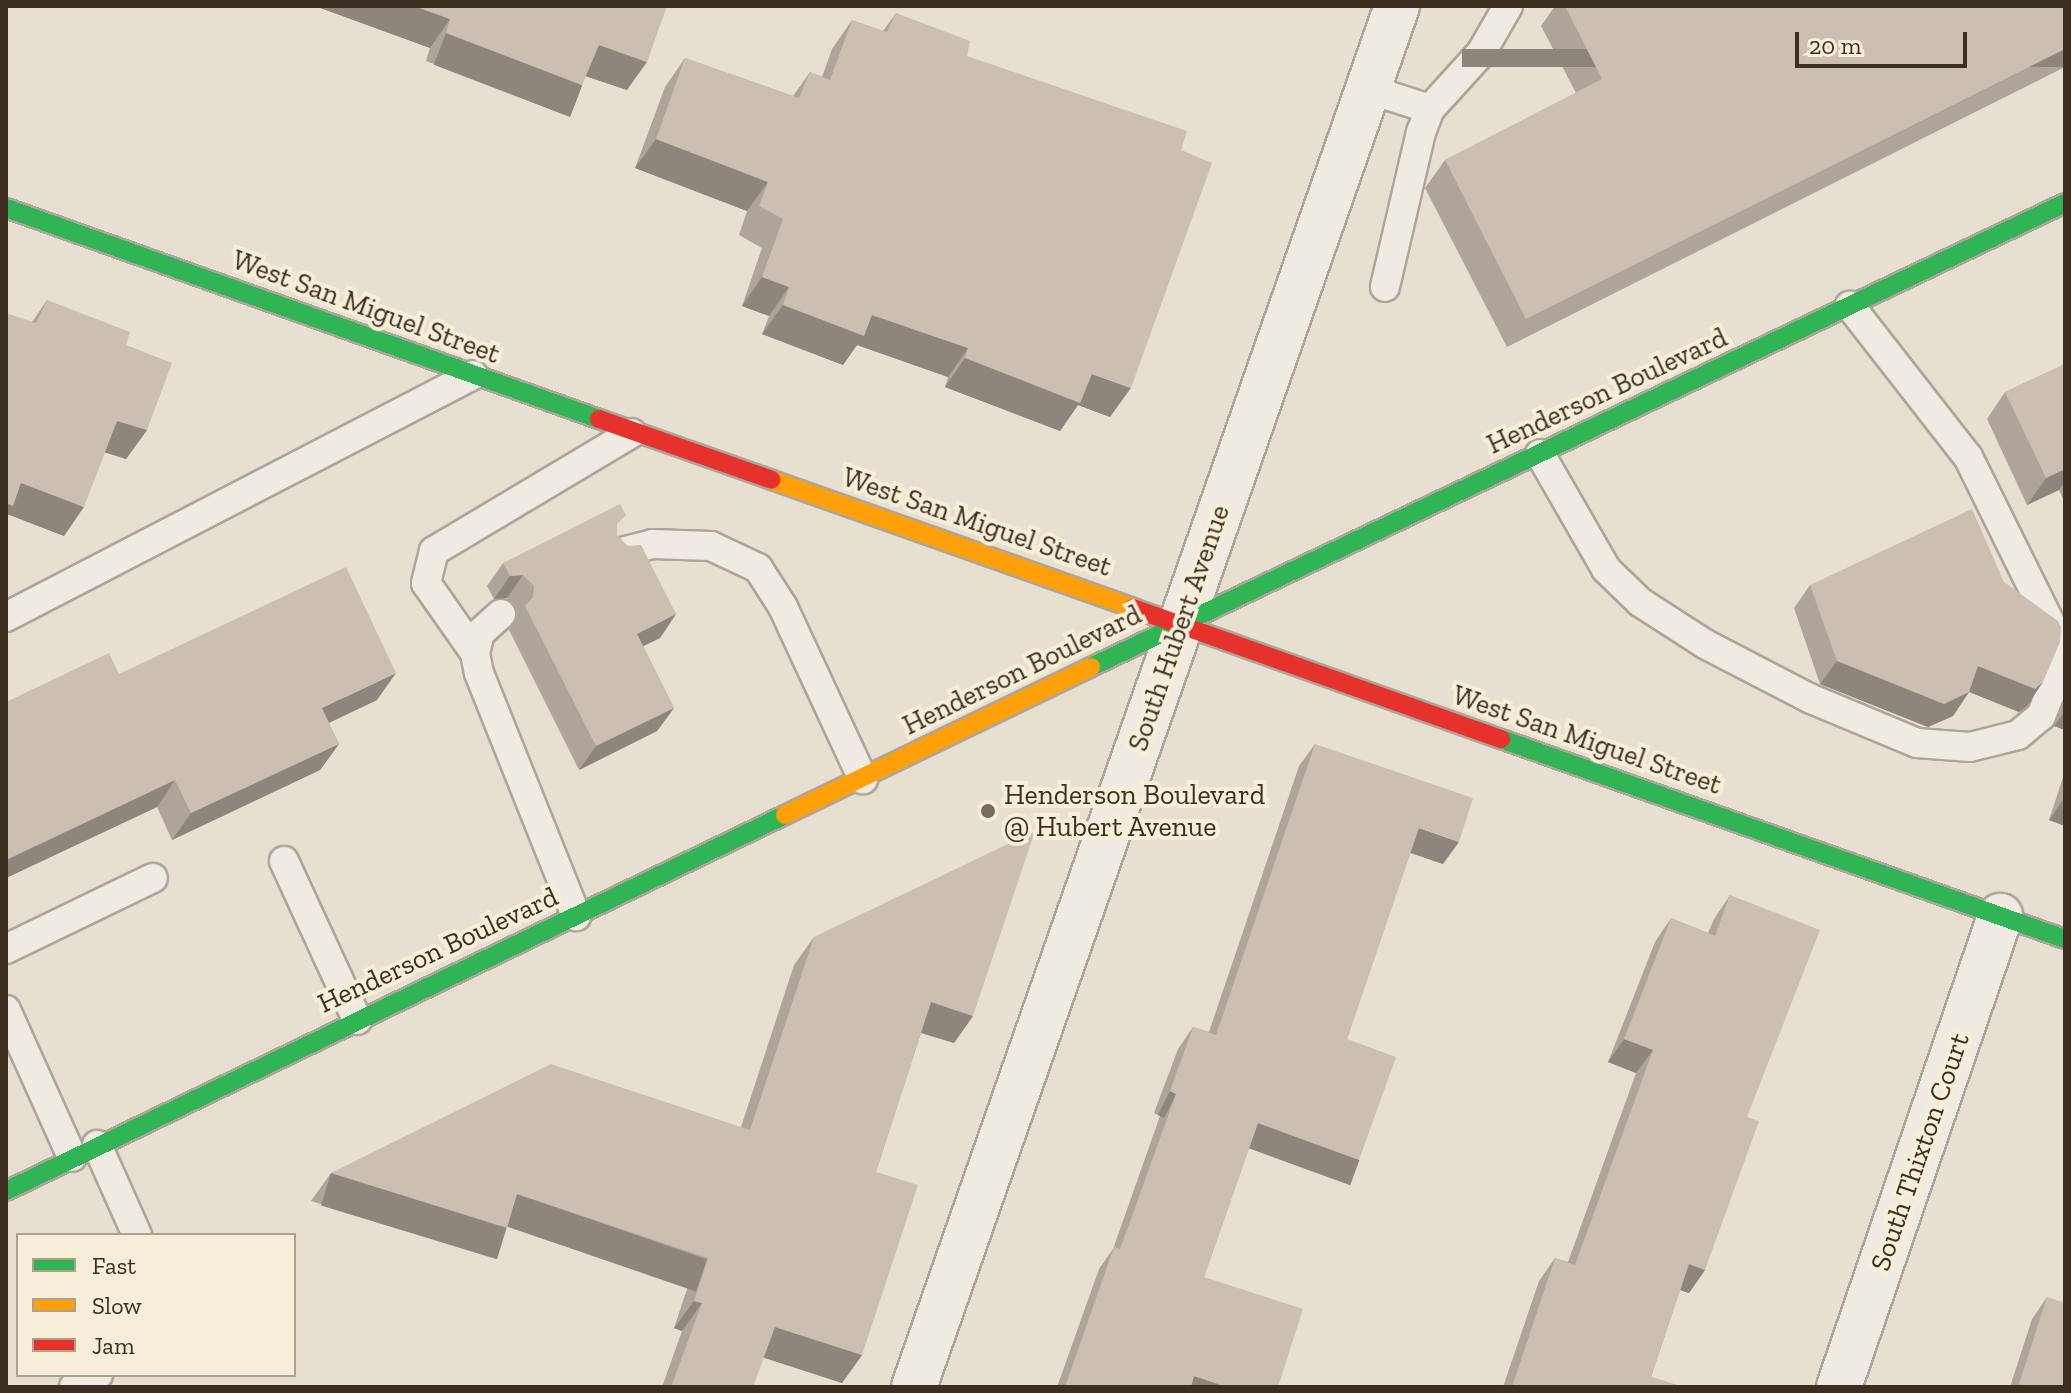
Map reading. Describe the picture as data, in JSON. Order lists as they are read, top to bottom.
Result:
{
  "streets": {
    "main road": ["West San Miguel Street", "Henderson Boulevard"],
    "street": ["South Hubert Avenue", "South Thixton Court"]
  },
  "crossings": [
    ["West San Miguel Street", "Henderson Boulevard"],
    ["West San Miguel Street", "South Hubert Avenue"],
    ["West San Miguel Street", "South Thixton Court"],
    ["Henderson Boulevard", "South Hubert Avenue"]
  ],
  "places": ["Henderson Boulevard @ Hubert Avenue"],
  "legend": ["Fast", "Slow", "Jam"],
  "scale_bar": "20 m"
}
